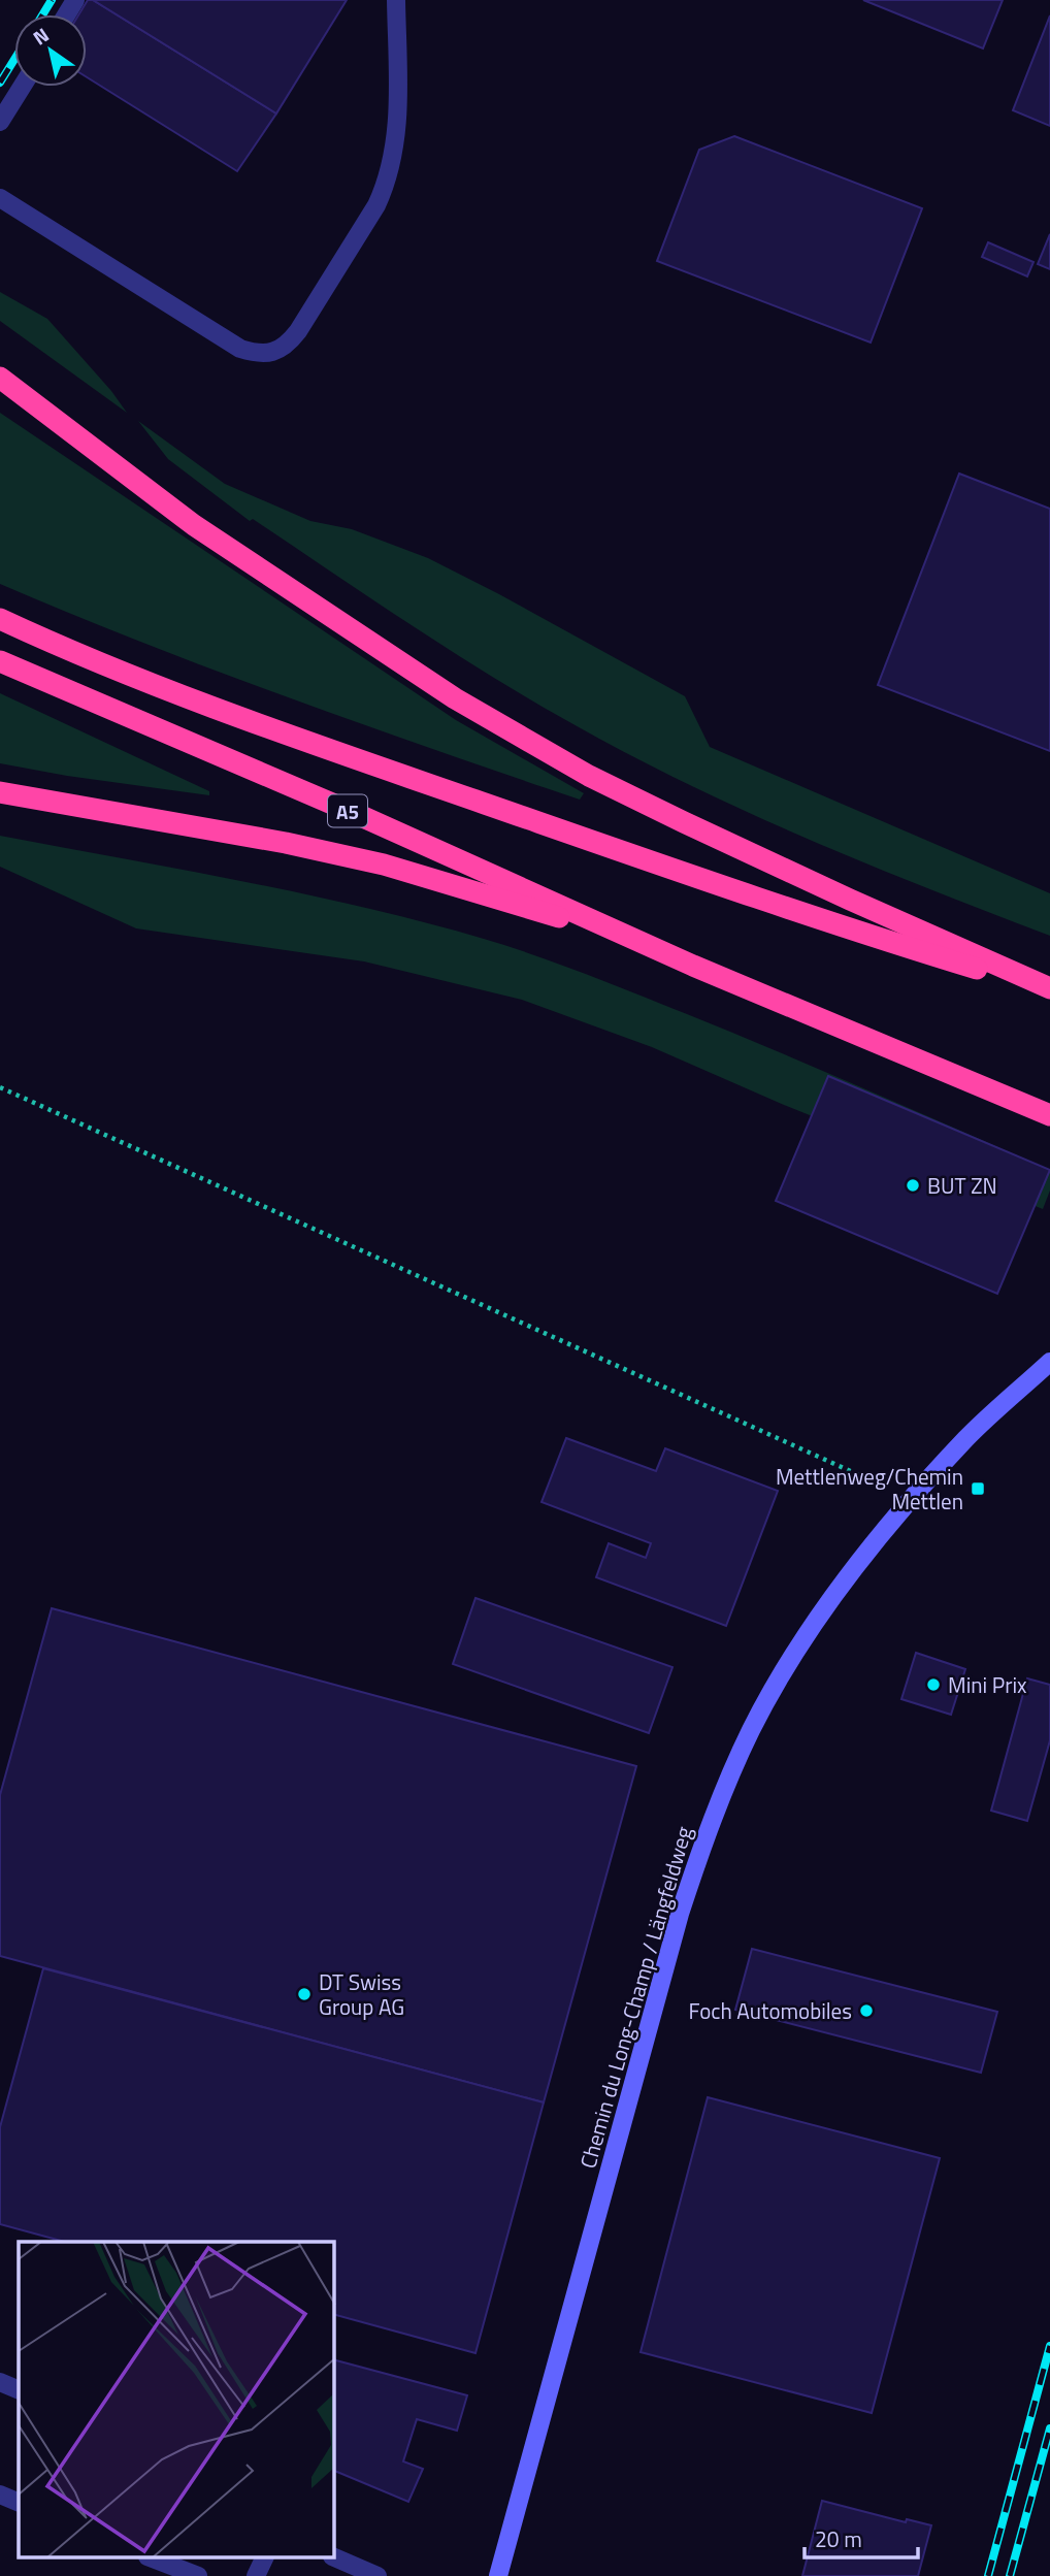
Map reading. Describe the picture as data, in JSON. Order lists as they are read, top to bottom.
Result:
{
  "streets": {
    "highway": ["A5"],
    "main road": ["Chemin du Long-Champ / Längfeldweg"]
  },
  "places": {
    "other": [
      "BUT ZN",
      "Mini Prix",
      "DT Swiss Group AG",
      "Foch Automobiles"
    ],
    "transit": ["Mettlenweg/Chemin Mettlen"]
  },
  "scale_bar": "20 m",
  "north": "top left"
}
